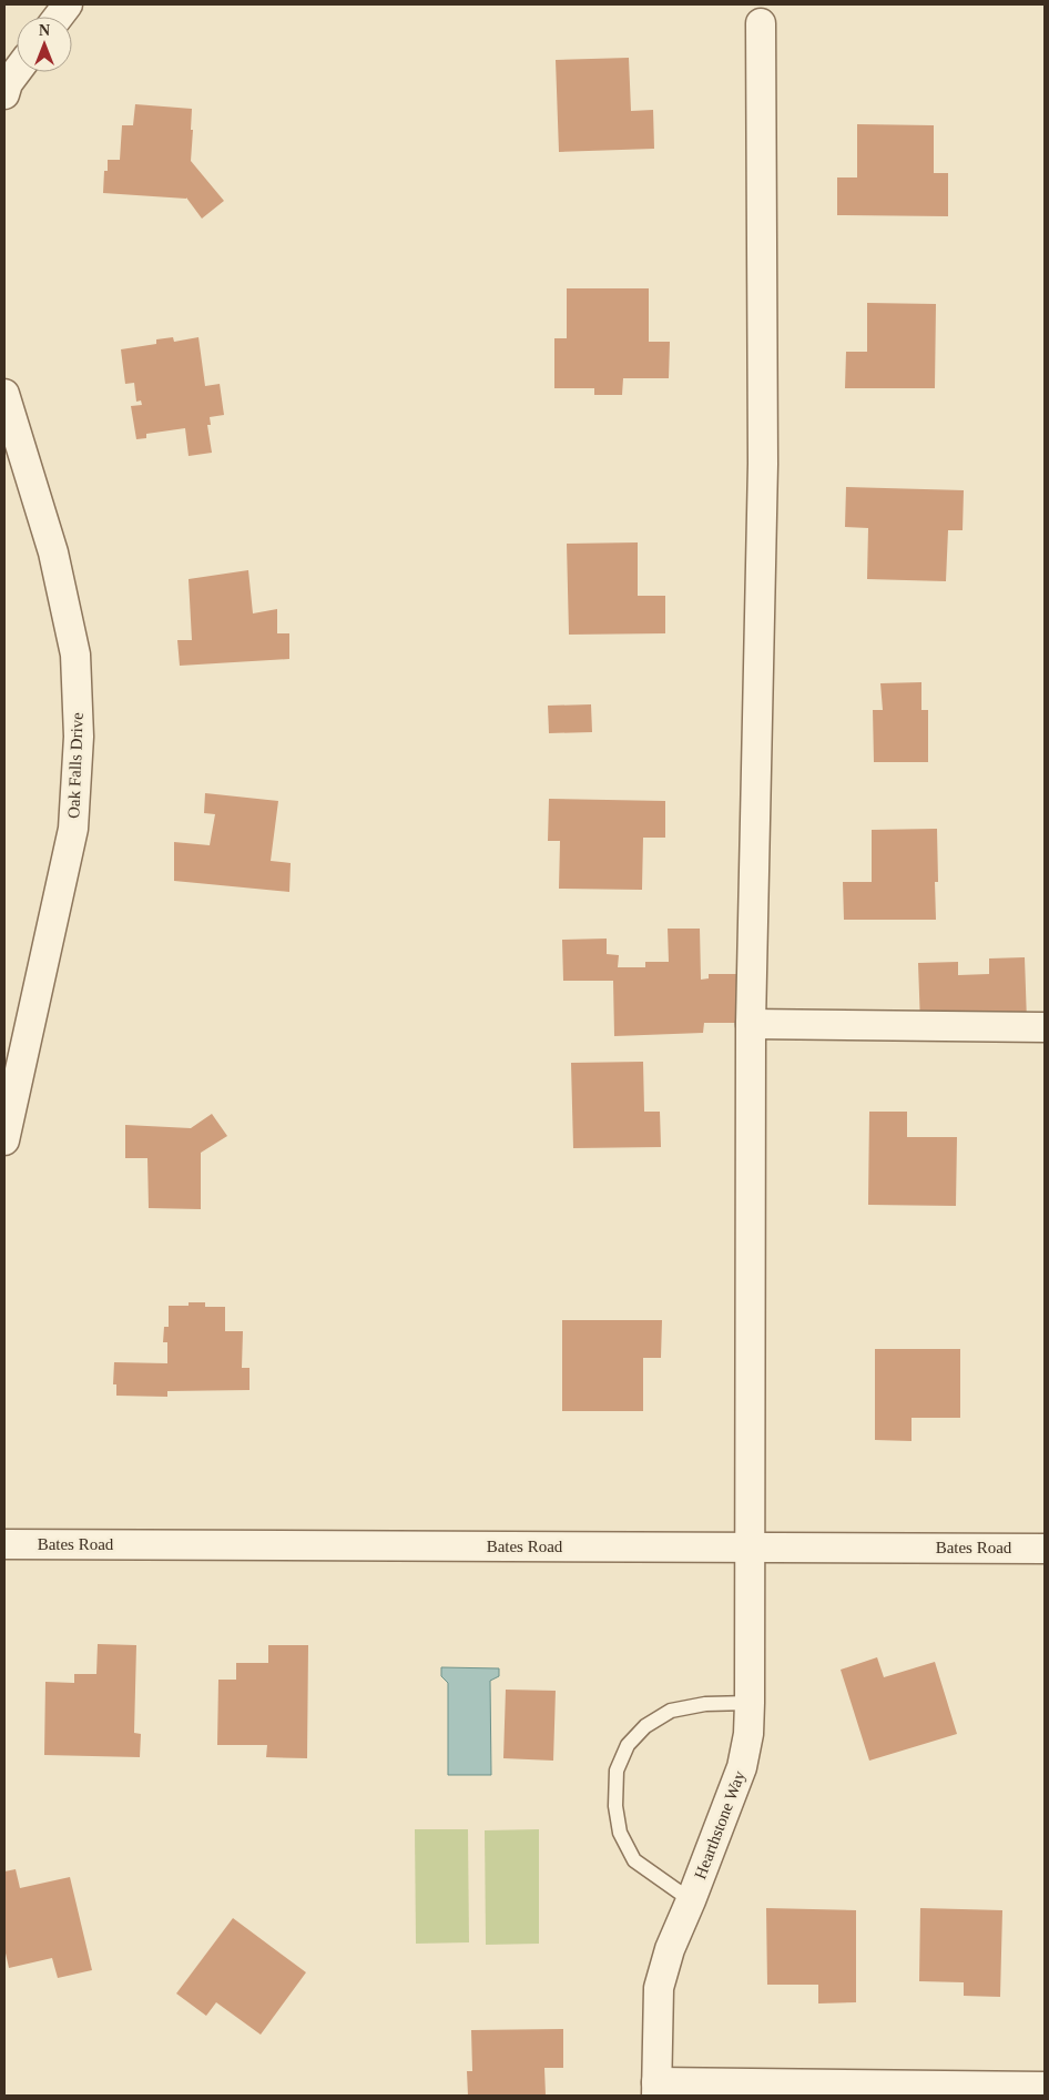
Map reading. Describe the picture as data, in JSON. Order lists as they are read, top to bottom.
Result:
{
  "streets": {
    "street": ["Oak Falls Drive", "Bates Road", "Hearthstone Way"]
  },
  "crossings": [
    ["Bates Road", "Hearthstone Way"]
  ],
  "north": "top"
}
